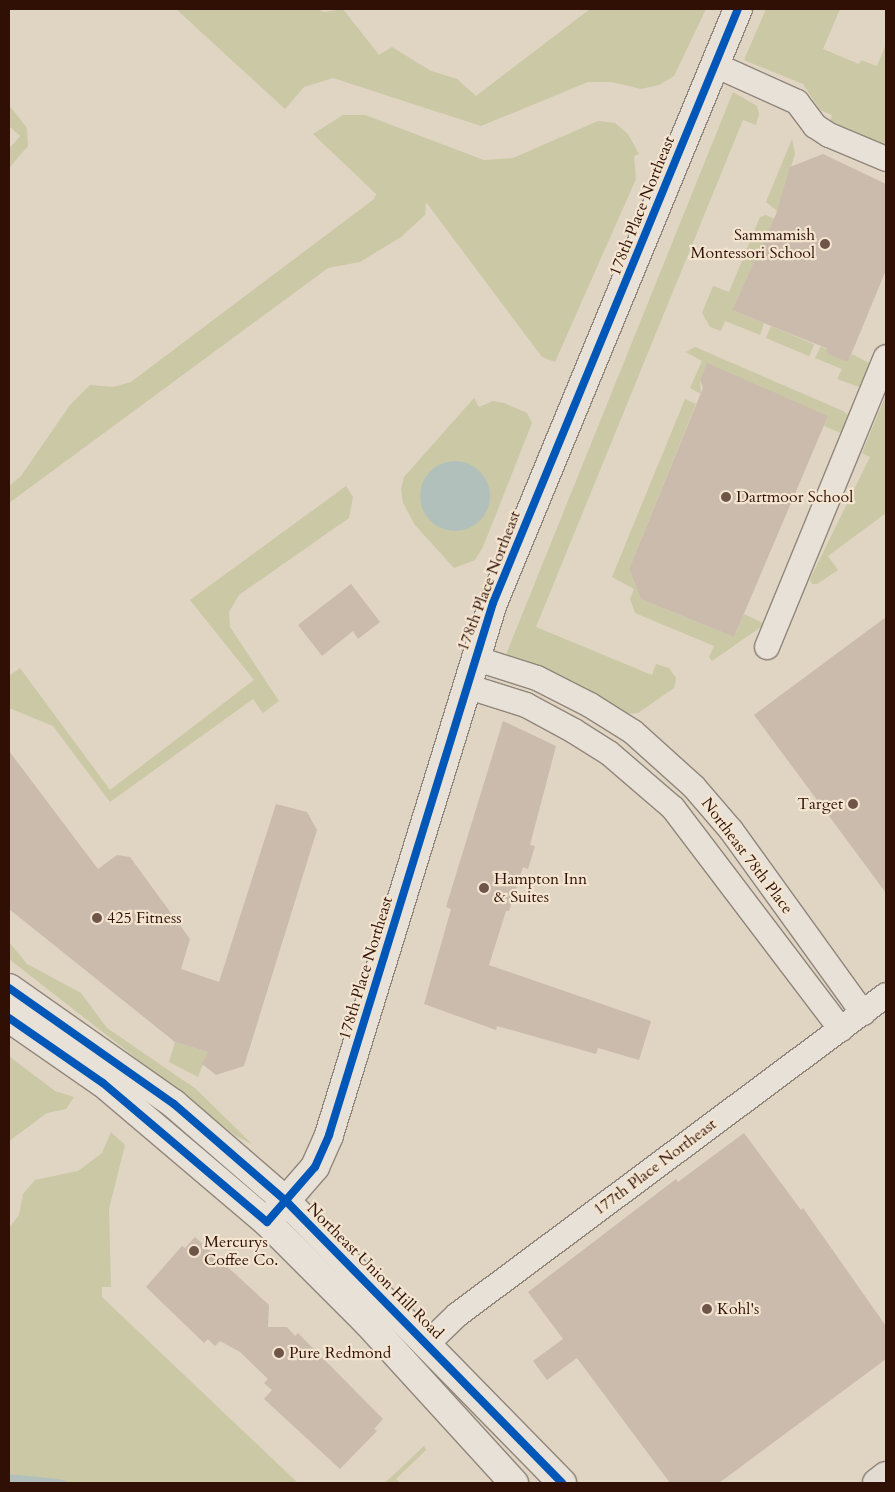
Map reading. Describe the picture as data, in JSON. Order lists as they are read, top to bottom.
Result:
{
  "streets": {
    "main road": ["178th Place Northeast", "Northeast Union Hill Road"],
    "street": ["Northeast 78th Place", "177th Place Northeast"]
  },
  "crossings": [
    ["178th Place Northeast", "Northeast 78th Place"],
    ["178th Place Northeast", "Northeast Union Hill Road"],
    ["Northeast 78th Place", "177th Place Northeast"],
    ["177th Place Northeast", "Northeast Union Hill Road"]
  ],
  "places": [
    "Sammamish Montessori School",
    "Dartmoor School",
    "Target",
    "Hampton Inn & Suites",
    "425 Fitness",
    "Mercurys Coffee Co.",
    "Kohl's",
    "Pure Redmond"
  ]
}
